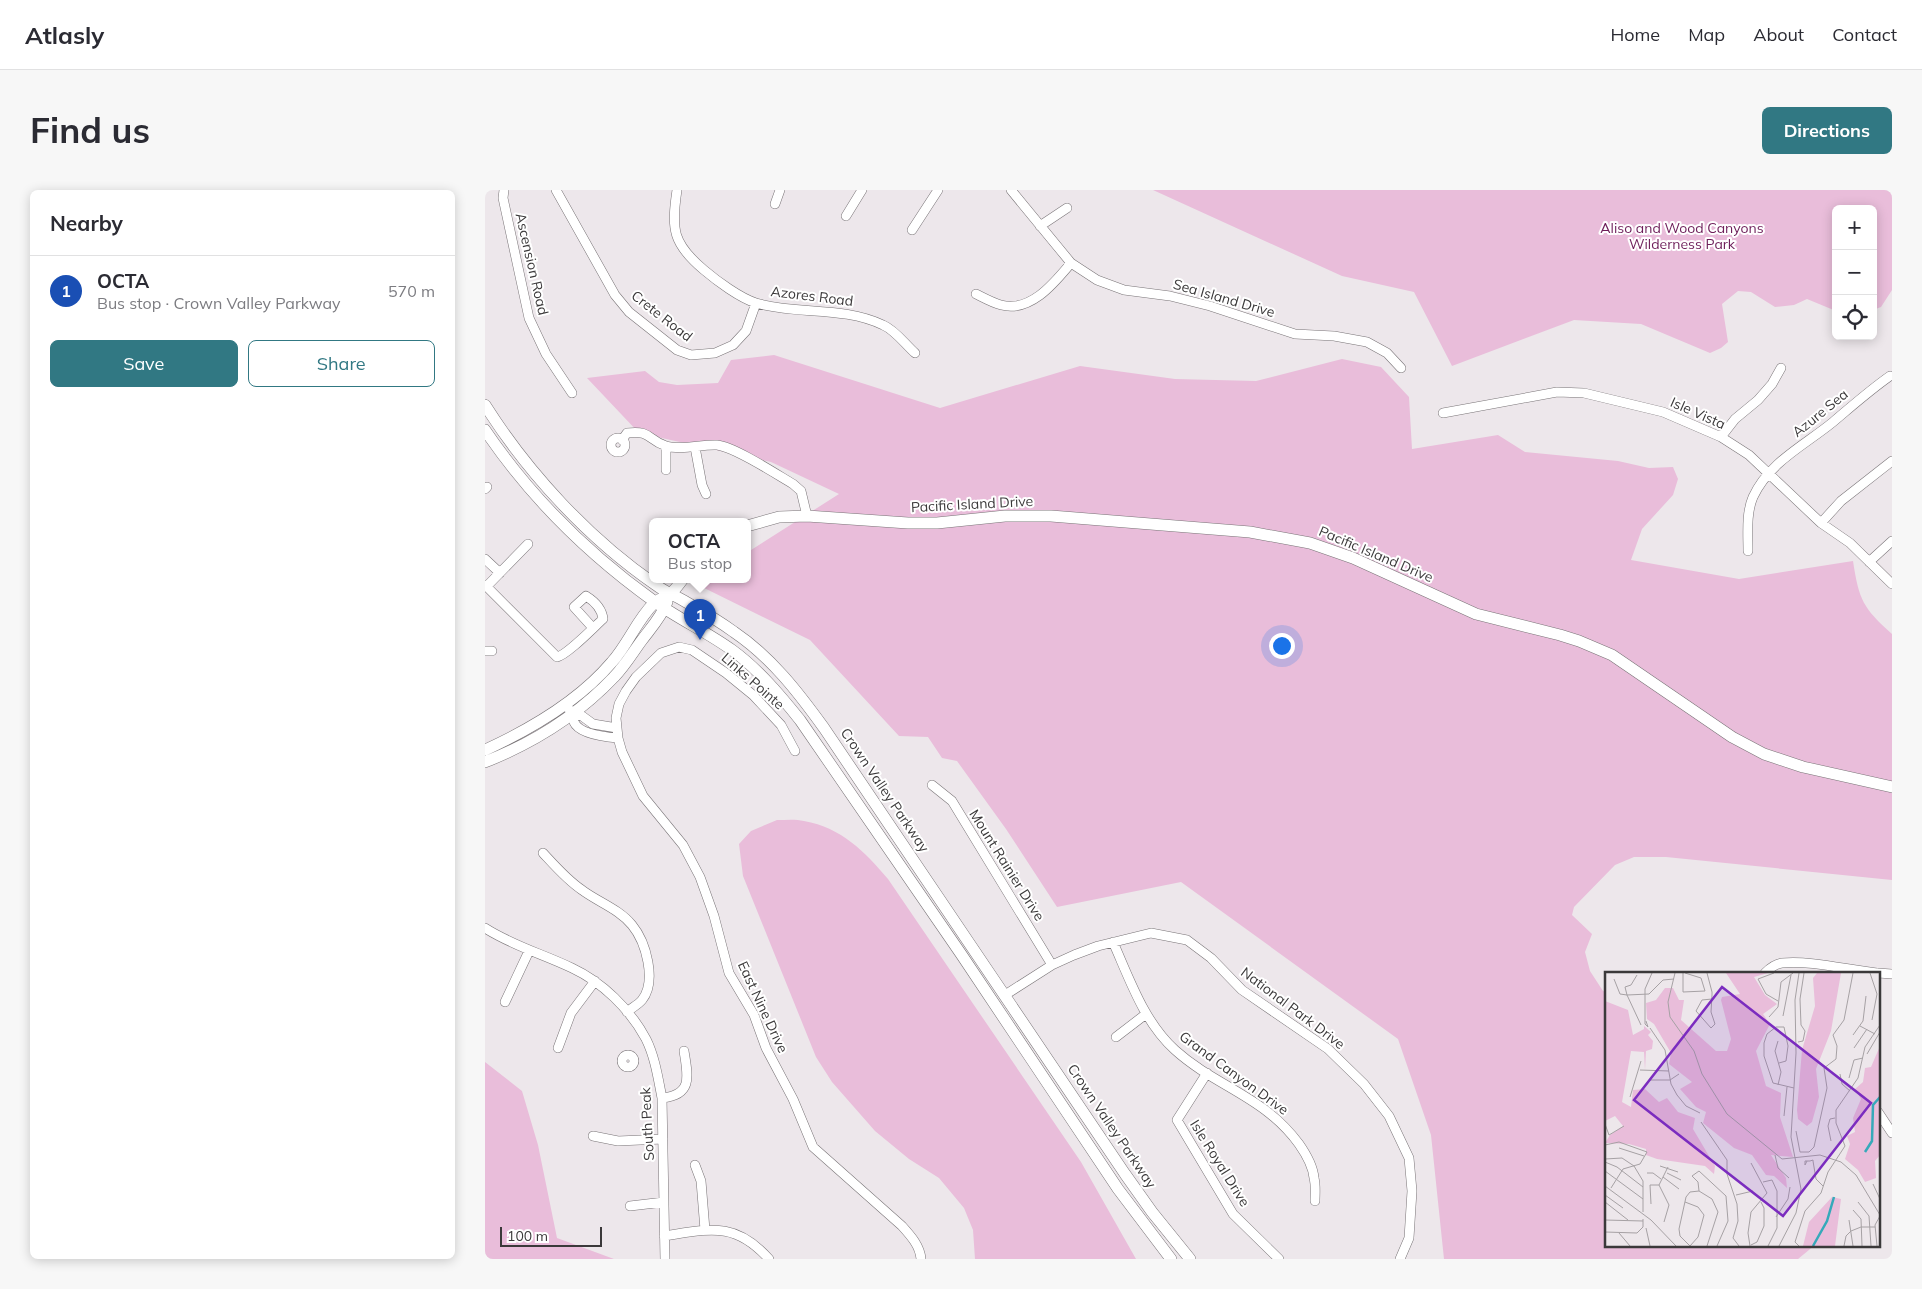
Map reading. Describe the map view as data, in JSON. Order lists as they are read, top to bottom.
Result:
{
  "streets": {
    "main road": ["Pacific Island Drive", "Crown Valley Parkway"],
    "street": [
      "Ascension Road",
      "Azores Road",
      "Sea Island Drive",
      "Crete Road",
      "Isle Vista",
      "Azure Sea",
      "Links Pointe",
      "Mount Rainier Drive",
      "East Nine Drive",
      "National Park Drive",
      "Grand Canyon Drive",
      "South Peak",
      "Isle Royal Drive"
    ]
  },
  "crossings": [
    ["Azores Road", "Crete Road"],
    ["Isle Vista", "Azure Sea"],
    ["Links Pointe", "East Nine Drive"],
    ["Crown Valley Parkway", "National Park Drive"],
    ["Mount Rainier Drive", "National Park Drive"],
    ["National Park Drive", "Grand Canyon Drive"],
    ["Grand Canyon Drive", "Isle Royal Drive"]
  ],
  "parks": ["Aliso and Wood Canyons Wilderness Park"],
  "scale_bar": "100 m",
  "page": {
    "header": "Atlasly",
    "nav": [
      "Home",
      "Map",
      "About",
      "Contact"
    ],
    "buttons": [
      "Directions",
      ["Save", "Share"]
    ],
    "title": "Find us",
    "heading": "Nearby",
    "map_buttons": ["+", "−"],
    "list": [
      {
        "mark": "1",
        "name": "OCTA",
        "note": "Bus stop · Crown Valley Parkway",
        "value": "570 m"
      }
    ],
    "popup": ["OCTA", "Bus stop"],
    "pins": "1",
    "scale": "100 m"
  }
}
